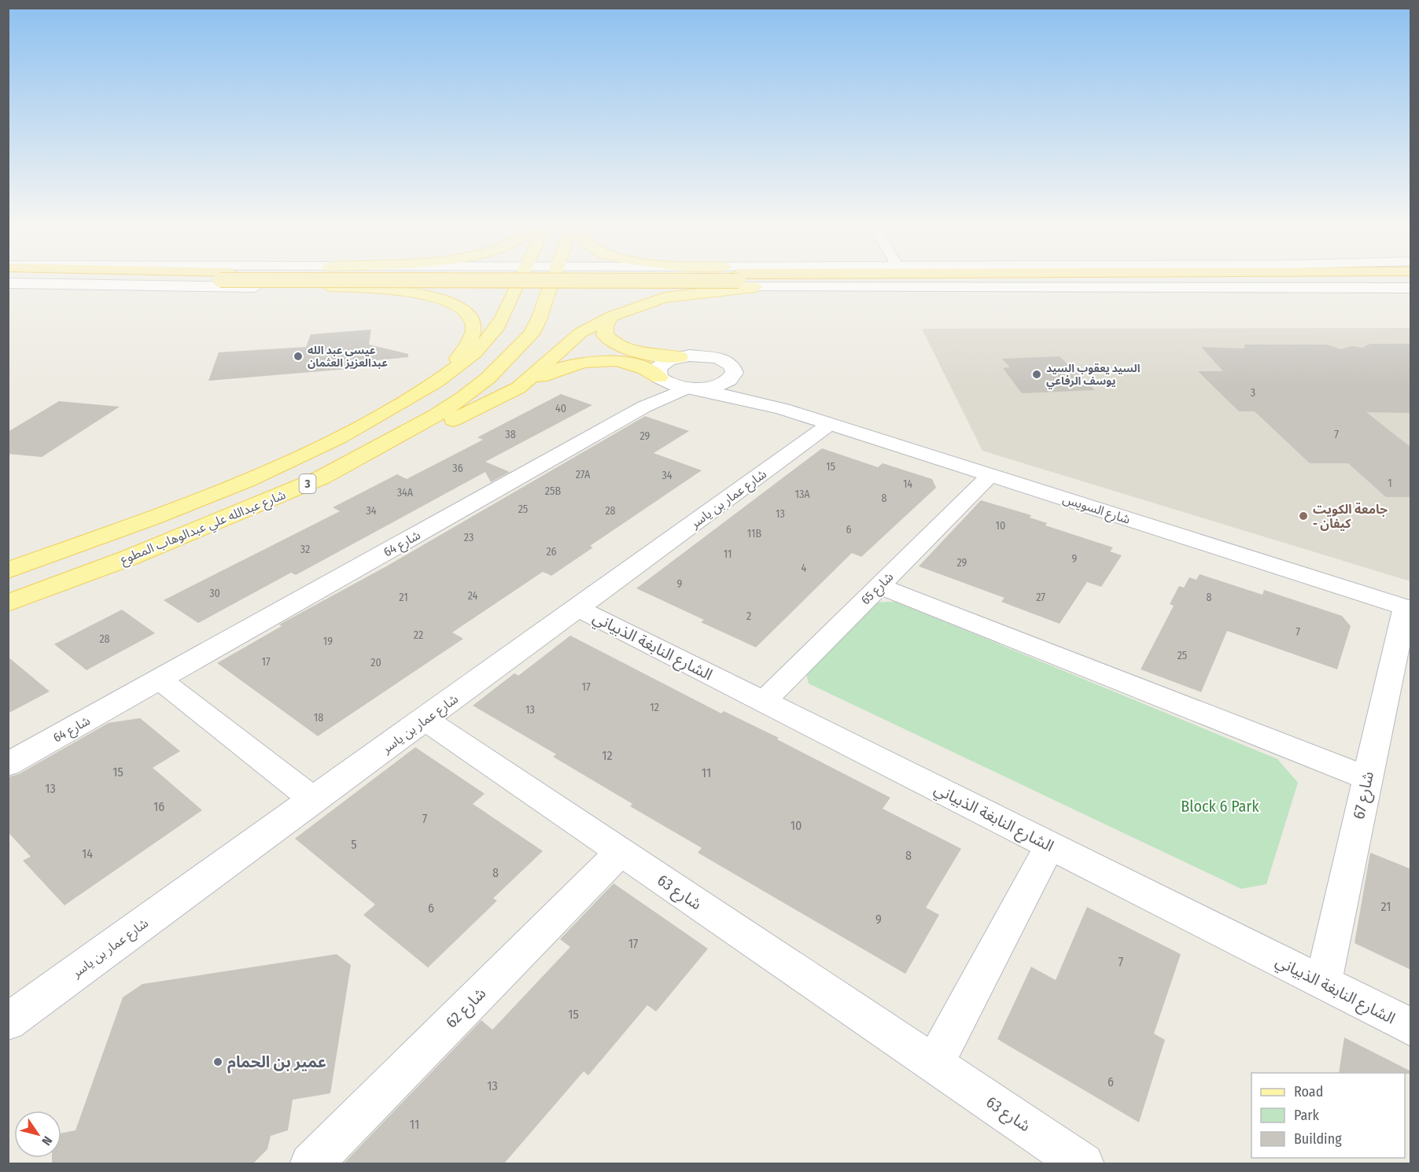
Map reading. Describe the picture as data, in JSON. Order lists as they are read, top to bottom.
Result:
{
  "streets": {
    "main road": ["3", "شارع السويس", "شارع عبدالله علي عبدالوهاب المطوع"],
    "street": [
      "شارع عمار بن ياسر",
      "شارع 64",
      "شارع 65",
      "الشارع النابغة الذبياني",
      "شارع 67",
      "شارع 63",
      "شارع 62"
    ]
  },
  "crossings": [
    ["شارع عمار بن ياسر", "شارع السويس"],
    ["شارع عمار بن ياسر", "الشارع النابغة الذبياني"],
    ["شارع عمار بن ياسر", "شارع 63"],
    ["شارع السويس", "شارع 64"],
    ["شارع السويس", "شارع 65"],
    ["شارع السويس", "شارع 67"],
    ["شارع 65", "الشارع النابغة الذبياني"],
    ["الشارع النابغة الذبياني", "شارع 67"],
    ["شارع 63", "شارع 62"]
  ],
  "parks": ["Block 6 Park"],
  "places": [
    "عيسى عبد الله عبدالعزيز العثمان",
    "السيد يعقوب السيد يوسف الرفاعي",
    "جامعة الكويت - كيفان",
    "عمير بن الحمام"
  ],
  "house_numbers": [
    "3",
    "40",
    "38",
    "7",
    "29",
    "15",
    "36",
    "27A",
    "34",
    "1",
    "14",
    "25B",
    "34A",
    "13A",
    "8",
    "25",
    "34",
    "28",
    "13",
    "10",
    "6",
    "11B",
    "23",
    "32",
    "26",
    "11",
    "9",
    "29",
    "4",
    "9",
    "30",
    "24",
    "21",
    "27",
    "8",
    "2",
    "7",
    "22",
    "28",
    "19",
    "25",
    "17",
    "20",
    "17",
    "12",
    "13",
    "18",
    "12",
    "15",
    "11",
    "13",
    "16",
    "7",
    "10",
    "5",
    "14",
    "8",
    "8",
    "21",
    "6",
    "9",
    "17",
    "7",
    "15",
    "6",
    "13",
    "11"
  ],
  "legend": ["Road", "Park", "Building"],
  "north": "bottom right"
}
